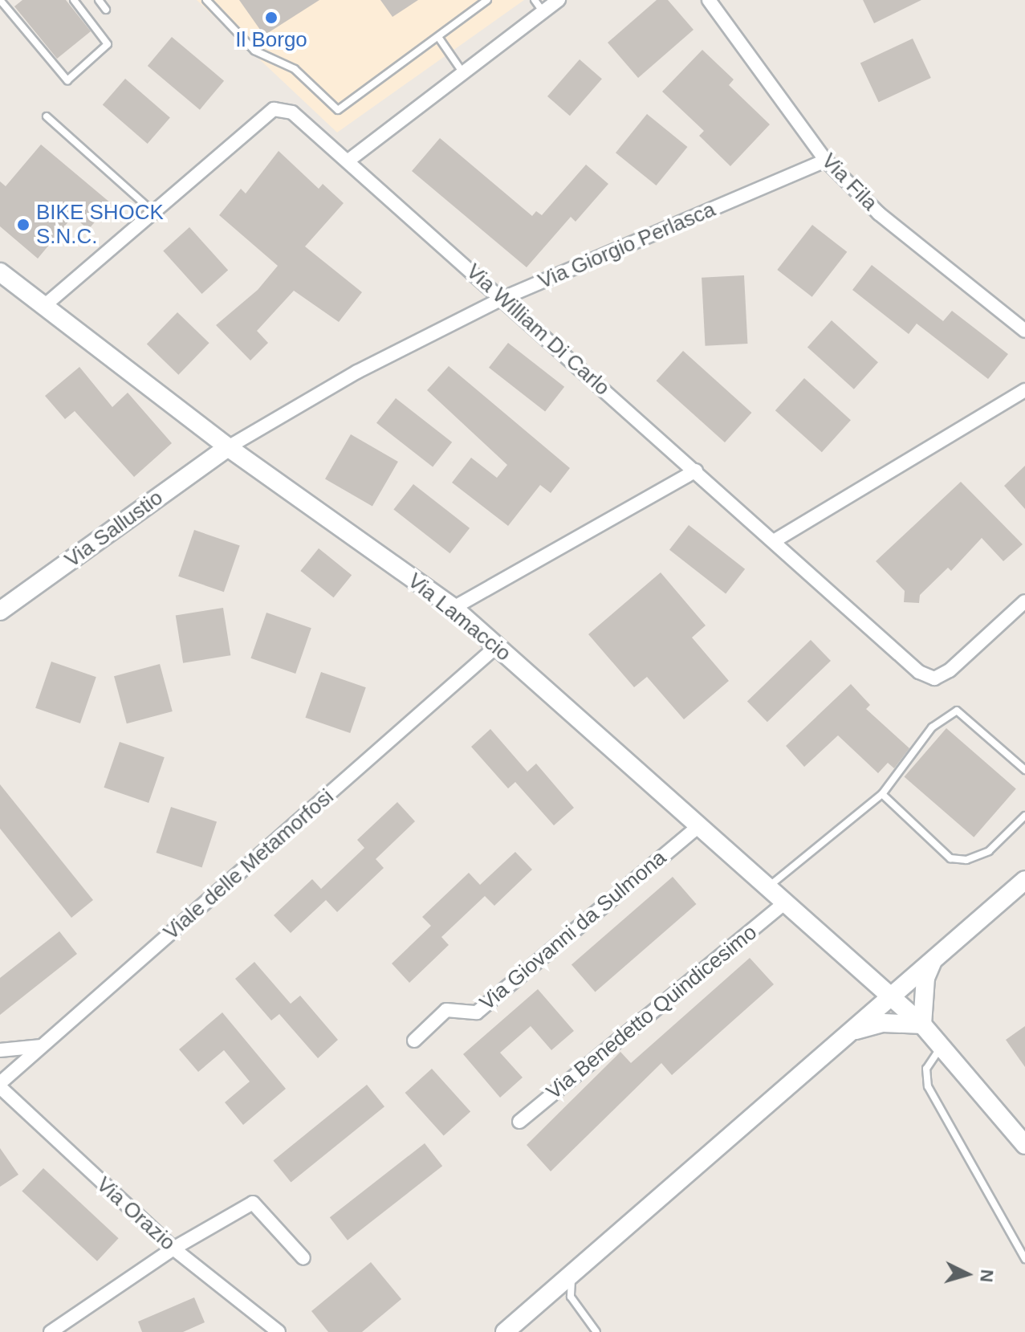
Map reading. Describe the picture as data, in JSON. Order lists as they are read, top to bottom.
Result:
{
  "streets": {
    "street": [
      "Via Fila",
      "Via Giorgio Perlasca",
      "Via William Di Carlo",
      "Via Sallustio",
      "Via Lamaccio",
      "Viale delle Metamorfosi",
      "Via Giovanni da Sulmona",
      "Via Benedetto Quindicesimo",
      "Via Orazio"
    ]
  },
  "crossings": [
    ["Via Fila", "Via Giorgio Perlasca"],
    ["Via Giorgio Perlasca", "Via William Di Carlo"],
    ["Via Giorgio Perlasca", "Via Sallustio"],
    ["Via Giorgio Perlasca", "Via Lamaccio"],
    ["Via William Di Carlo", "Via Lamaccio"],
    ["Via Sallustio", "Via Lamaccio"],
    ["Via Lamaccio", "Viale delle Metamorfosi"],
    ["Via Lamaccio", "Via Giovanni da Sulmona"],
    ["Via Lamaccio", "Via Benedetto Quindicesimo"],
    ["Viale delle Metamorfosi", "Via Orazio"]
  ],
  "places": ["Il Borgo", "BIKE SHOCK S.N.C."],
  "north": "right"
}
